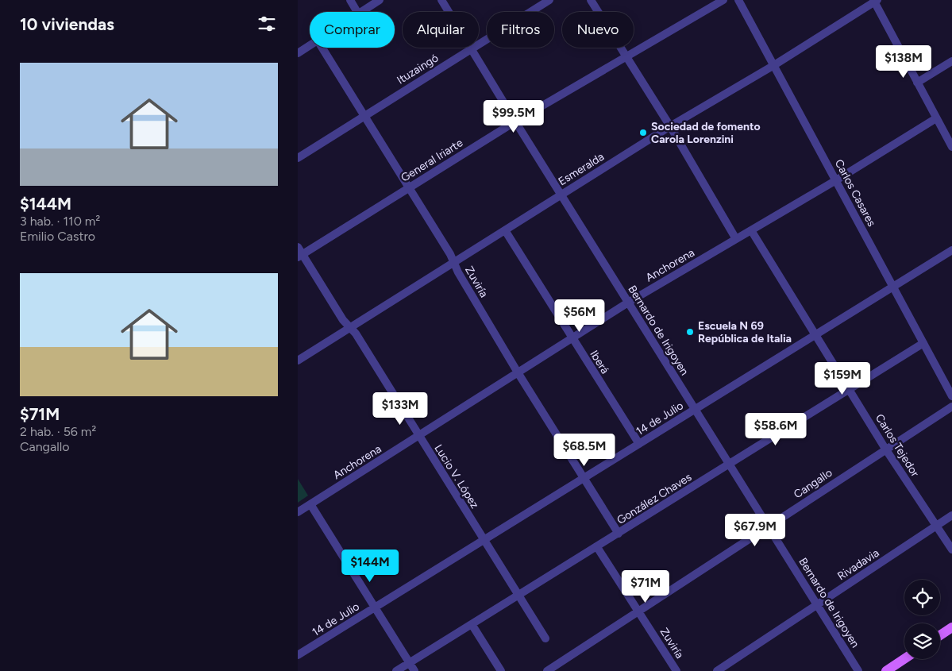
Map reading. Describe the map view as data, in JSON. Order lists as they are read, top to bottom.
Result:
{
  "streets": {
    "street": [
      "Ituzaingó",
      "General Iriarte",
      "Esmeralda",
      "Carlos Casares",
      "Anchorena",
      "Zuviría",
      "Bernardo de Irigoyen",
      "Iberá",
      "14 de Julio",
      "Carlos Tejedor",
      "Lucio V. López",
      "Cangallo",
      "González Chaves",
      "Rivadavia"
    ]
  },
  "crossings": [
    ["Ituzaingó", "Zuviría"],
    ["Ituzaingó", "Bernardo de Irigoyen"],
    ["General Iriarte", "Zuviría"],
    ["General Iriarte", "Bernardo de Irigoyen"],
    ["General Iriarte", "Lucio V. López"],
    ["Esmeralda", "Carlos Casares"],
    ["Esmeralda", "Zuviría"],
    ["Esmeralda", "Bernardo de Irigoyen"],
    ["Esmeralda", "Iberá"],
    ["Esmeralda", "Lucio V. López"],
    ["Carlos Casares", "Anchorena"],
    ["Carlos Casares", "14 de Julio"],
    ["Carlos Casares", "González Chaves"],
    ["Anchorena", "Zuviría"],
    ["Anchorena", "Bernardo de Irigoyen"],
    ["Anchorena", "Iberá"],
    ["Anchorena", "Carlos Tejedor"],
    ["Anchorena", "Lucio V. López"],
    ["Zuviría", "14 de Julio"],
    ["Zuviría", "Cangallo"],
    ["Zuviría", "González Chaves"],
    ["Bernardo de Irigoyen", "14 de Julio"],
    ["Bernardo de Irigoyen", "Cangallo"],
    ["Bernardo de Irigoyen", "González Chaves"],
    ["Bernardo de Irigoyen", "Rivadavia"],
    ["Iberá", "14 de Julio"],
    ["14 de Julio", "Carlos Tejedor"],
    ["14 de Julio", "Lucio V. López"],
    ["Carlos Tejedor", "Cangallo"],
    ["Carlos Tejedor", "González Chaves"],
    ["Carlos Tejedor", "Rivadavia"],
    ["Lucio V. López", "González Chaves"]
  ],
  "places": ["Sociedad de fomento Carola Lorenzini", "Escuela N 69 República de Italia"],
  "page": {
    "heading": "10 viviendas",
    "chip": [
      "Comprar",
      "Alquilar",
      "Filtros",
      "Nuevo"
    ],
    "price": [
      "$138M",
      "$99.5M",
      "$56M",
      "$159M",
      "$133M",
      "$58.6M",
      "$68.5M",
      "$67.9M",
      "$144M",
      "$71M"
    ],
    "list": [
      {
        "name": "$144M",
        "note": "3 hab. · 110 m² · Emilio Castro"
      },
      {
        "name": "$71M",
        "note": "2 hab. · 56 m² · Cangallo"
      }
    ]
  }
}
